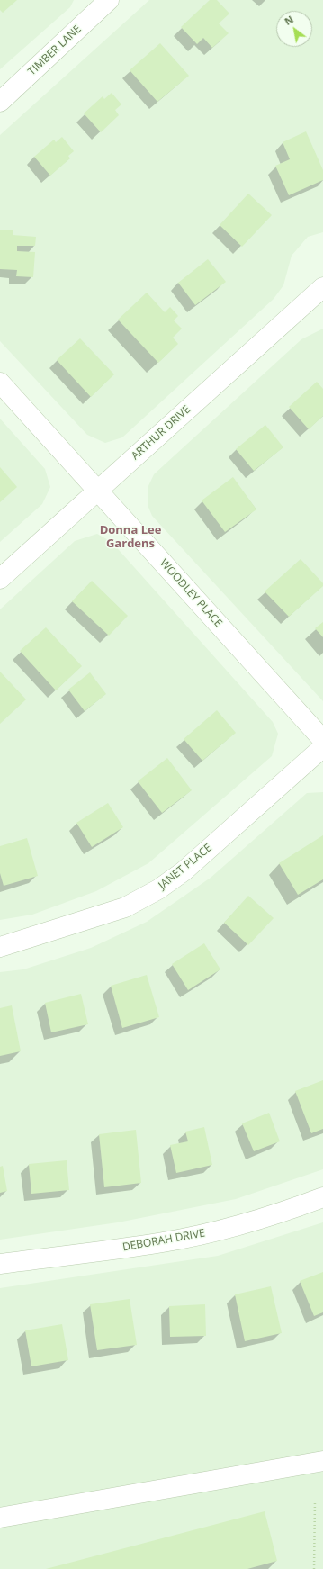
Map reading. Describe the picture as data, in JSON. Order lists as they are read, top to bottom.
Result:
{
  "streets": {
    "street": [
      "TIMBER LANE",
      "ARTHUR DRIVE",
      "WOODLEY PLACE",
      "JANET PLACE",
      "DEBORAH DRIVE"
    ]
  },
  "crossings": [
    ["ARTHUR DRIVE", "WOODLEY PLACE"]
  ],
  "districts": ["Donna Lee Gardens"],
  "north": "top left"
}
